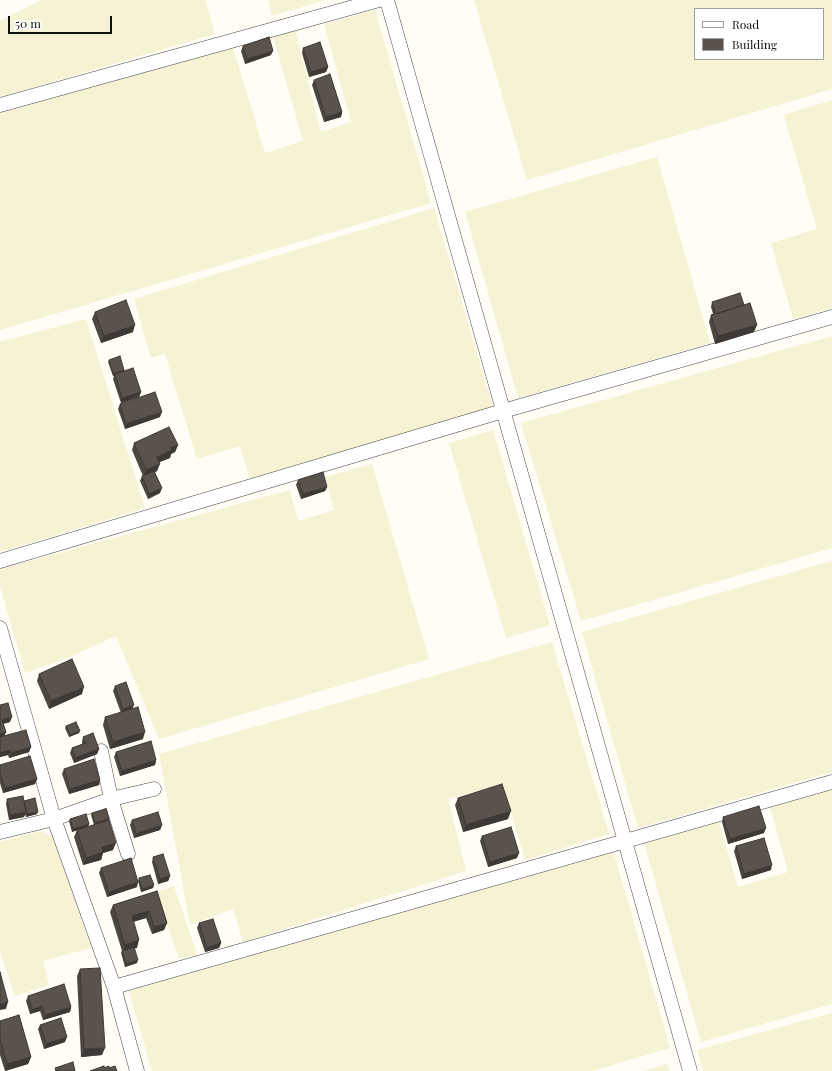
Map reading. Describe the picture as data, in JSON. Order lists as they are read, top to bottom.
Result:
{
  "legend": ["Road", "Building"],
  "scale_bar": "50 m"
}
